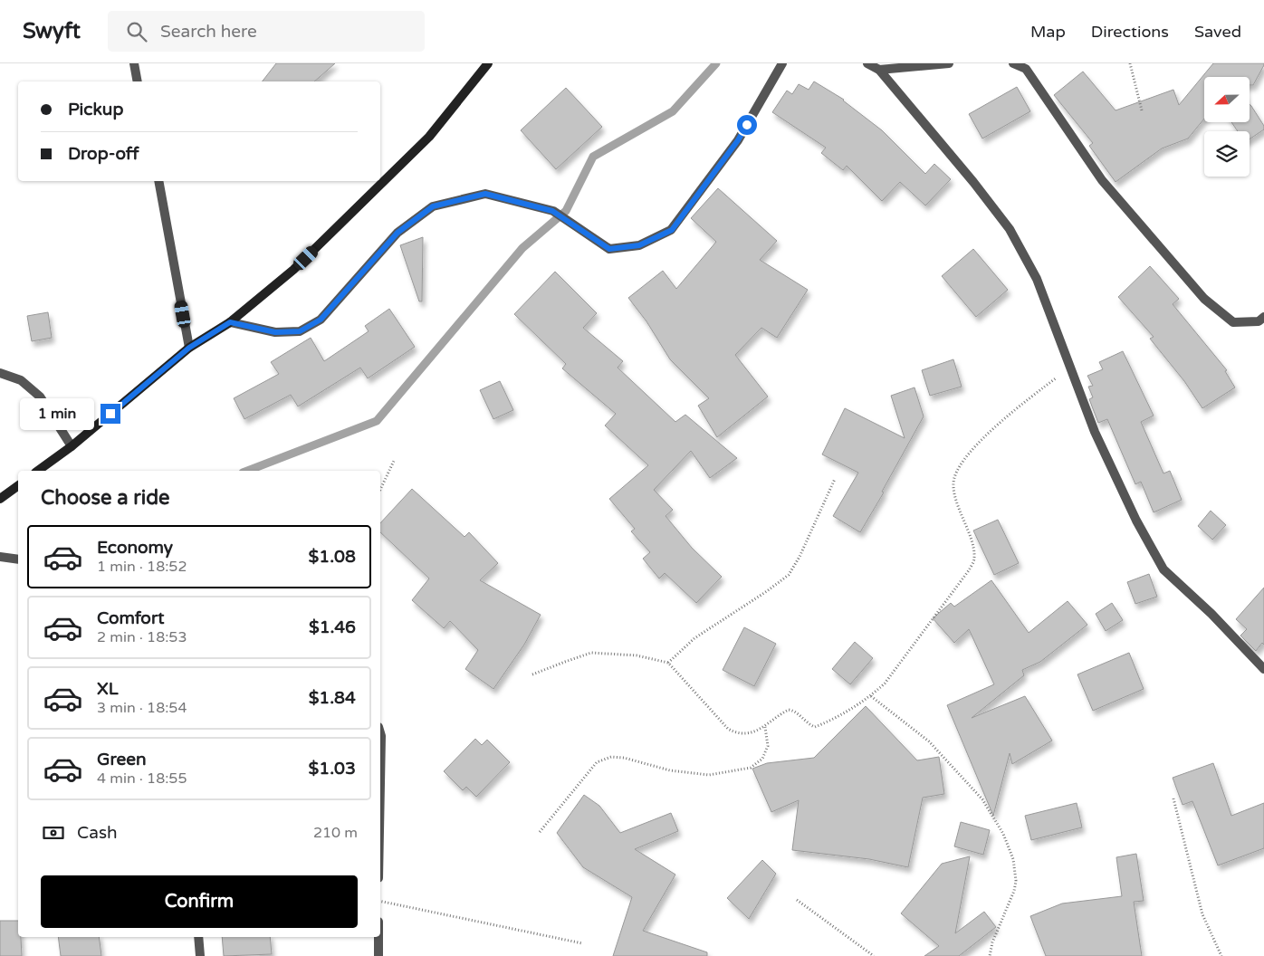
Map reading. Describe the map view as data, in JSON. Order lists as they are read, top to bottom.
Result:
{
  "north": "left",
  "page": {
    "header": "Swyft",
    "search": "Search here",
    "nav": ["Map", "Directions", "Saved"],
    "banner": ["Pickup", "Drop-off"],
    "bubble": "1 min",
    "heading": "Choose a ride",
    "list": [
      {
        "name": "Economy",
        "note": "1 min · 18:52",
        "value": "$1.08"
      },
      {
        "name": "Comfort",
        "note": "2 min · 18:53",
        "value": "$1.46"
      },
      {
        "name": "XL",
        "note": "3 min · 18:54",
        "value": "$1.84"
      },
      {
        "name": "Green",
        "note": "4 min · 18:55",
        "value": "$1.03"
      }
    ],
    "pay": ["Cash", "210 m"],
    "buttons": "Confirm"
  }
}
